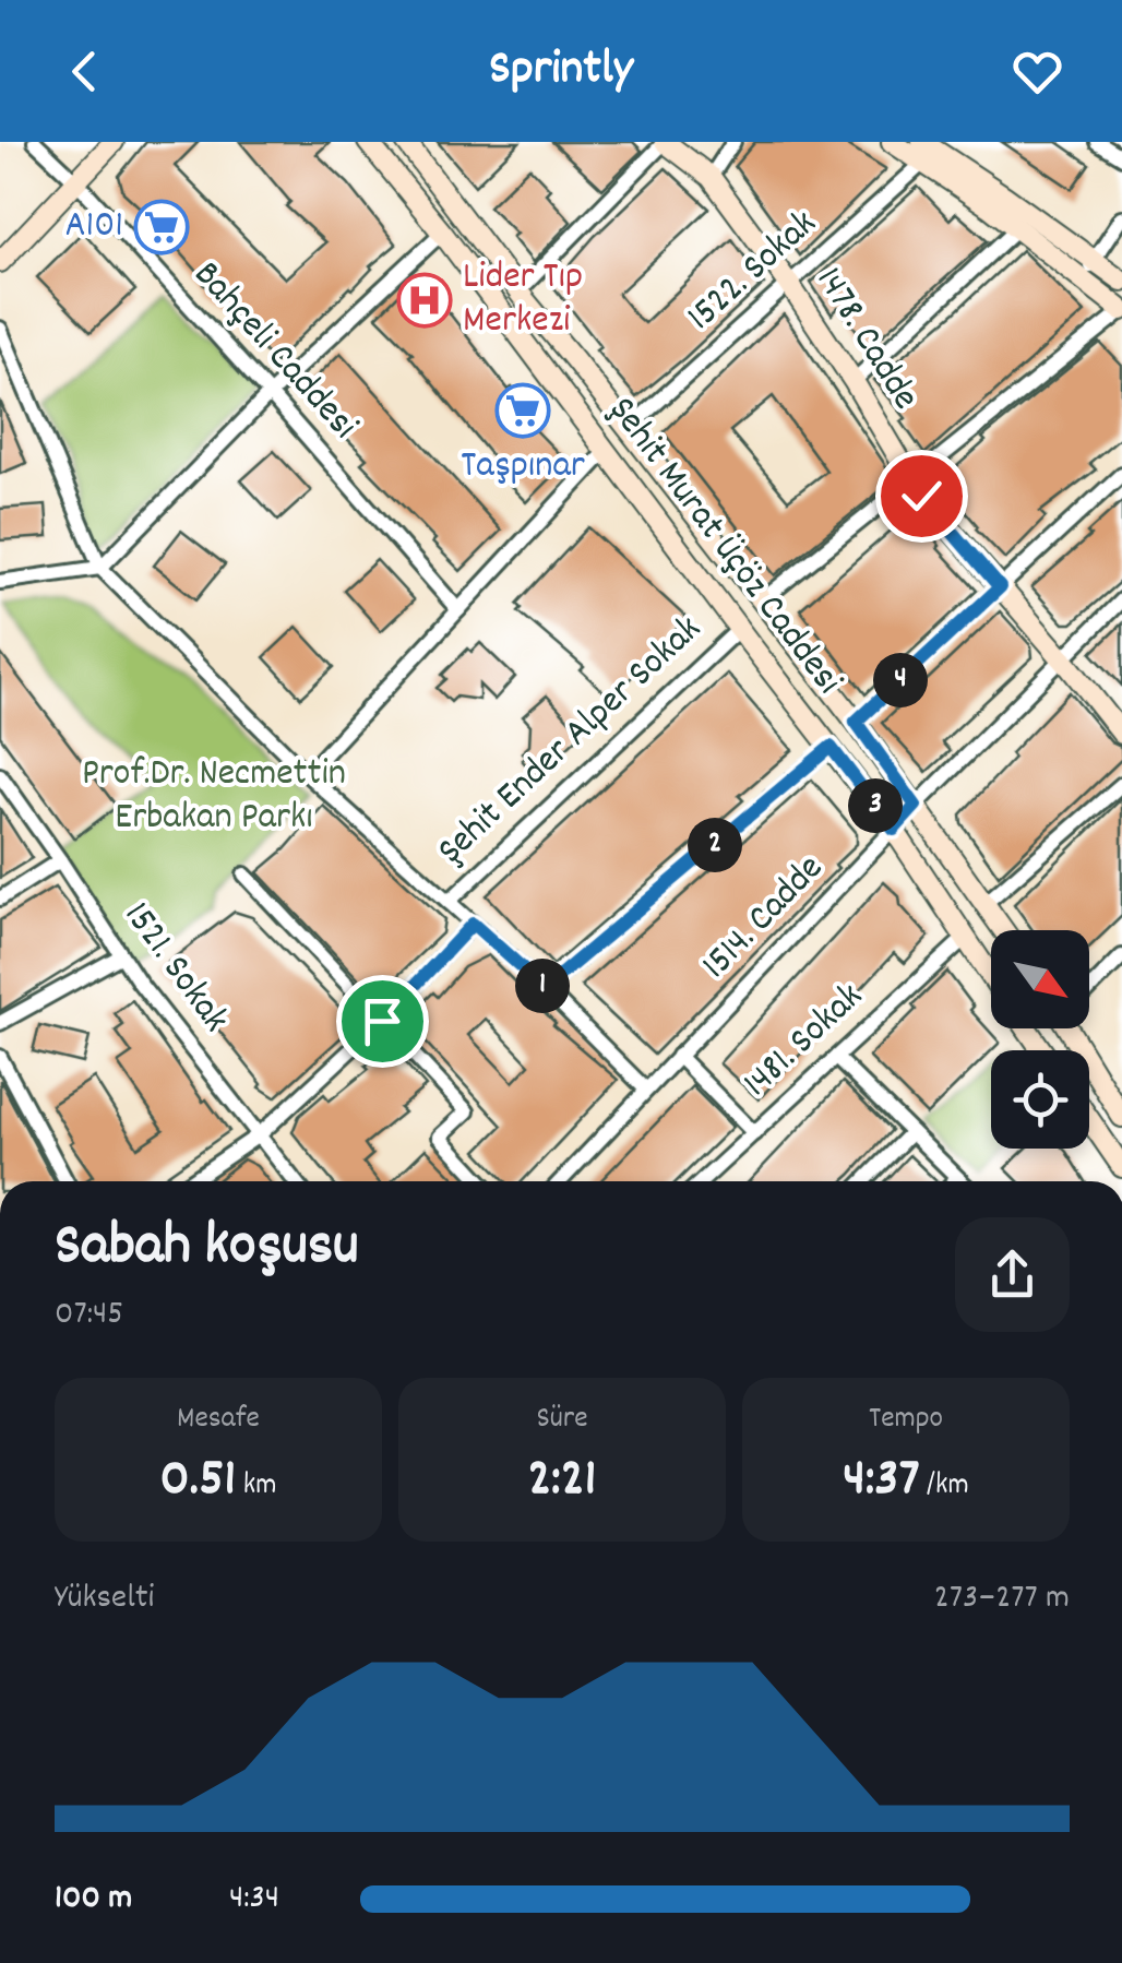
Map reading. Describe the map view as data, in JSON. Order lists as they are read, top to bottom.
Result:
{
  "streets": {
    "main road": ["1478. Cadde", "Şehit Murat Üçöz Caddesi"],
    "street": [
      "1522. Sokak",
      "Bahçeli Caddesi",
      "Şehit Ender Alper Sokak",
      "1514. Cadde",
      "1521. Sokak",
      "1481. Sokak"
    ]
  },
  "crossings": [
    ["1522. Sokak", "1478. Cadde"],
    ["1522. Sokak", "Şehit Murat Üçöz Caddesi"],
    ["1478. Cadde", "1514. Cadde"],
    ["Şehit Murat Üçöz Caddesi", "Şehit Ender Alper Sokak"],
    ["Şehit Murat Üçöz Caddesi", "1514. Cadde"],
    ["Şehit Murat Üçöz Caddesi", "1481. Sokak"]
  ],
  "parks": ["Prof.Dr. Necmettin Erbakan Parkı"],
  "places": {
    "supermarket": ["A101", "Taşpınar"],
    "hospital": ["Lider Tıp Merkezi"]
  },
  "north": "bottom right",
  "page": {
    "header": "Sprintly",
    "pins": [
      "4",
      "3",
      "2",
      "1"
    ],
    "heading": ["Sabah koşusu", "07:45"],
    "stats": [
      ["Mesafe", "0.51 km"],
      ["Süre", "2:21"],
      ["Tempo", "4:37 /km"]
    ],
    "chart": ["Yükselti", "273–277 m"],
    "list": [
      {
        "name": "100 m",
        "note": "4:34"
      }
    ]
  }
}
